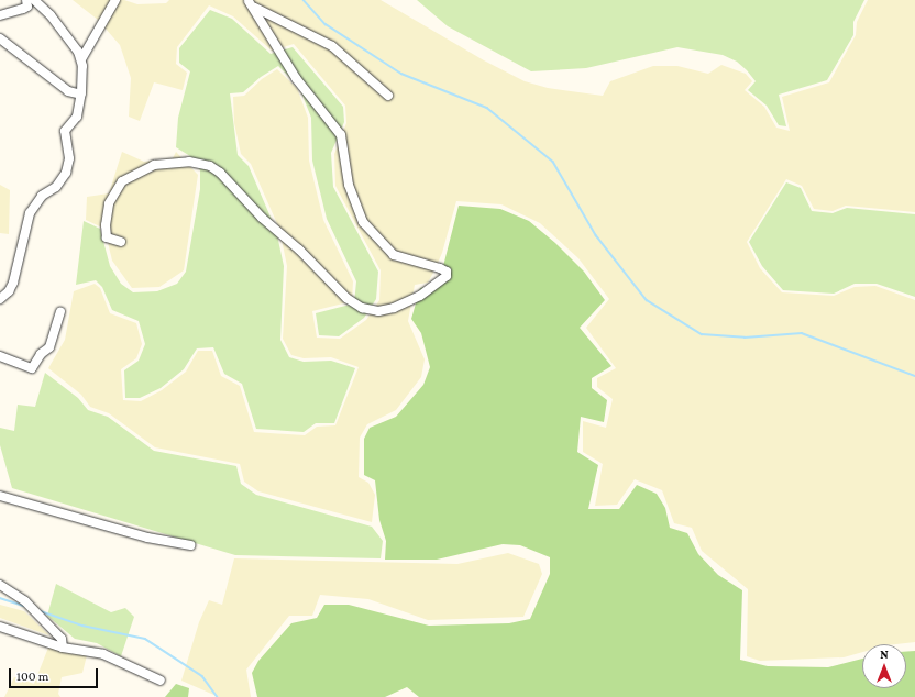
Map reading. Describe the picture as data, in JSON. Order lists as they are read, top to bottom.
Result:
{
  "scale_bar": "100 m",
  "north": "top"
}
